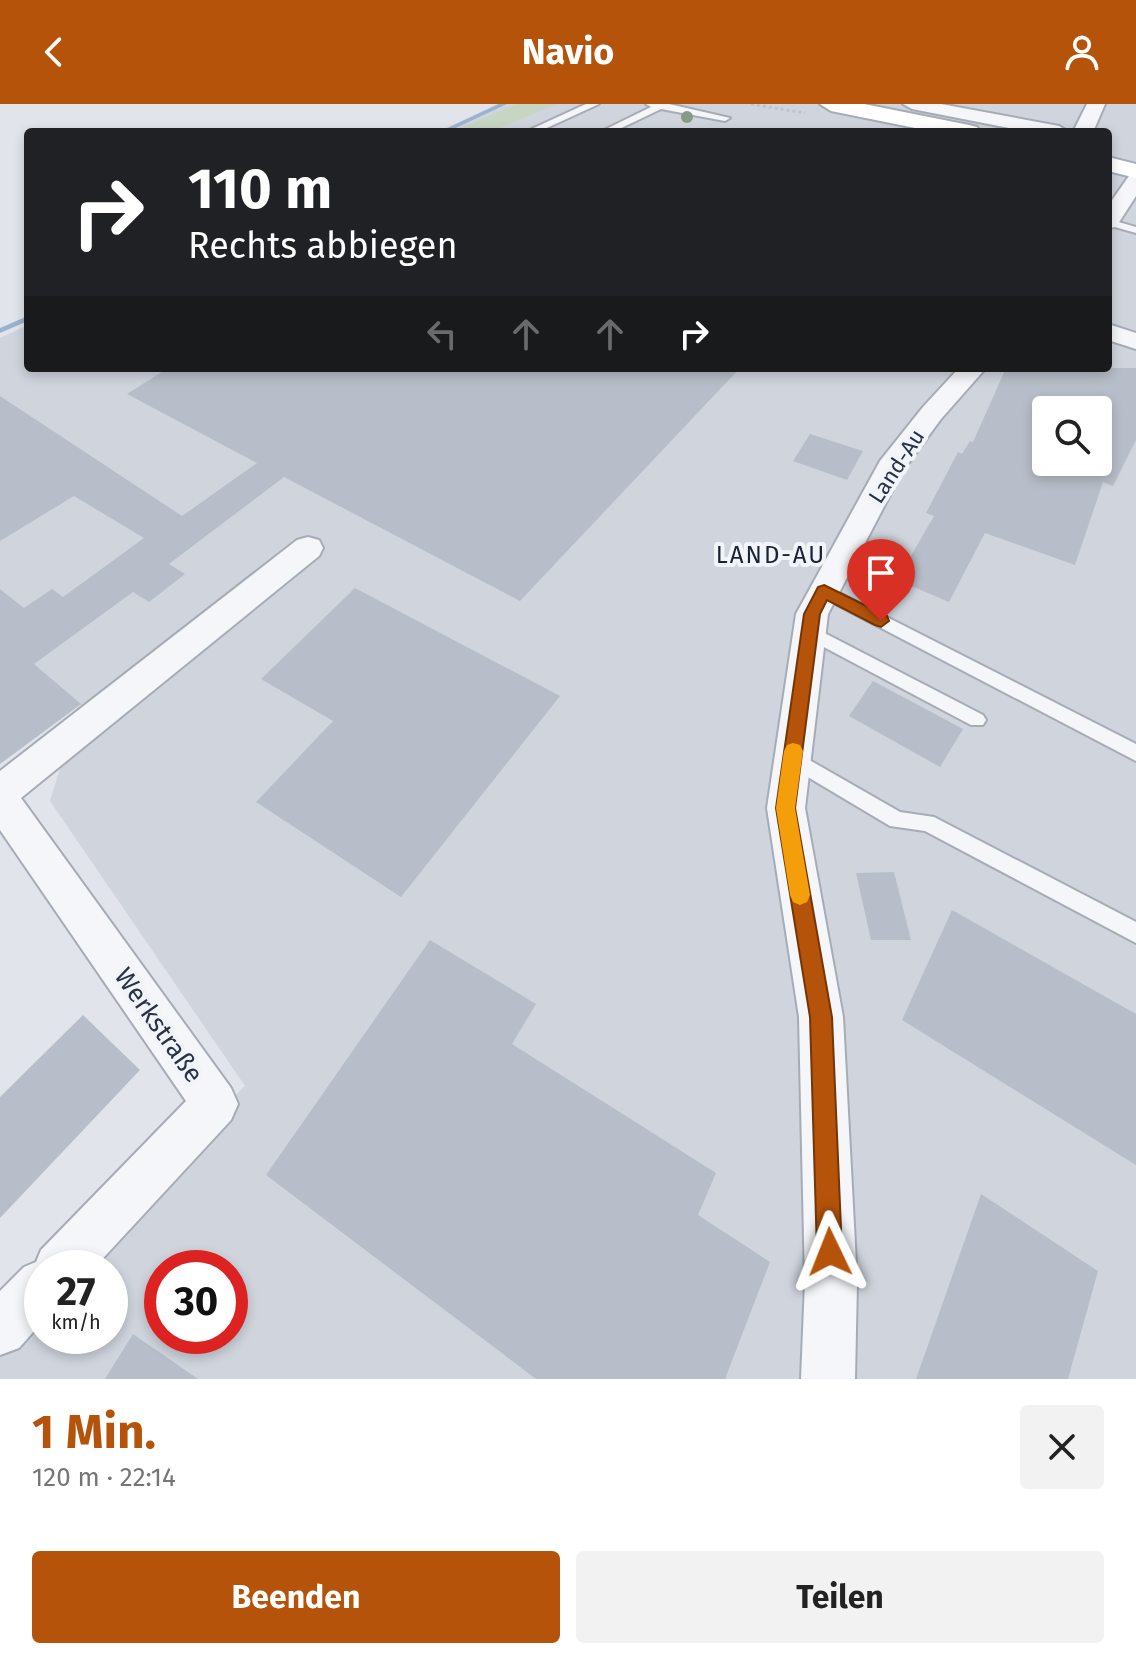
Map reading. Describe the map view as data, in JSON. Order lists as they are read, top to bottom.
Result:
{
  "streets": {
    "street": ["Land-Au", "Werkstraße"]
  },
  "districts": ["LAND-AU"],
  "page": {
    "header": "Navio",
    "turn": ["110 m", "Rechts abbiegen"],
    "speed": "27 km/h",
    "limit": "30",
    "heading": ["1 Min.", "120 m · 22:14"],
    "buttons": ["Beenden", "Teilen"]
  }
}
